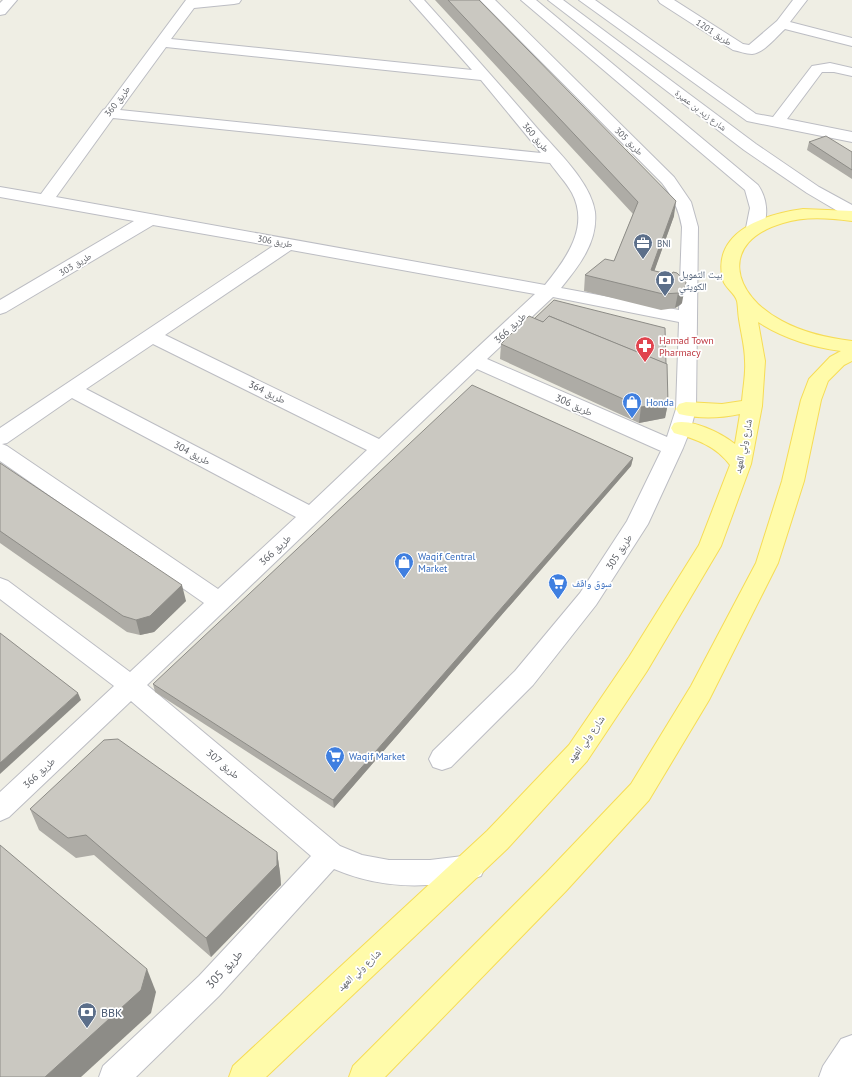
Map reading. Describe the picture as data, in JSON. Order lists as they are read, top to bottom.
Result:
{
  "streets": {
    "main road": ["شارع ولي العهد"],
    "street": [
      "طريق 1201",
      "طريق 360",
      "شارع زيد بن عميرة",
      "طريق 305",
      "طريق 306",
      "طريق 303",
      "طريق 366",
      "طريق 364",
      "طريق 304",
      "طريق 307"
    ]
  },
  "crossings": [
    ["طريق 360", "طريق 306"],
    ["طريق 360", "طريق 366"],
    ["طريق 305", "طريق 306"],
    ["طريق 305", "طريق 307"],
    ["طريق 306", "طريق 303"],
    ["طريق 306", "طريق 366"],
    ["طريق 366", "طريق 364"],
    ["طريق 366", "طريق 304"],
    ["طريق 366", "طريق 307"],
    ["شارع ولي العهد", "طريق 307"]
  ],
  "places": {
    "office": ["BNI"],
    "bank": ["بيت التمويل الكويتي", "BBK"],
    "pharmacy": ["Hamad Town Pharmacy"],
    "shop": ["Honda", "Waqif Central Market"],
    "supermarket": ["سوق واقف", "Waqif Market"]
  }
}
